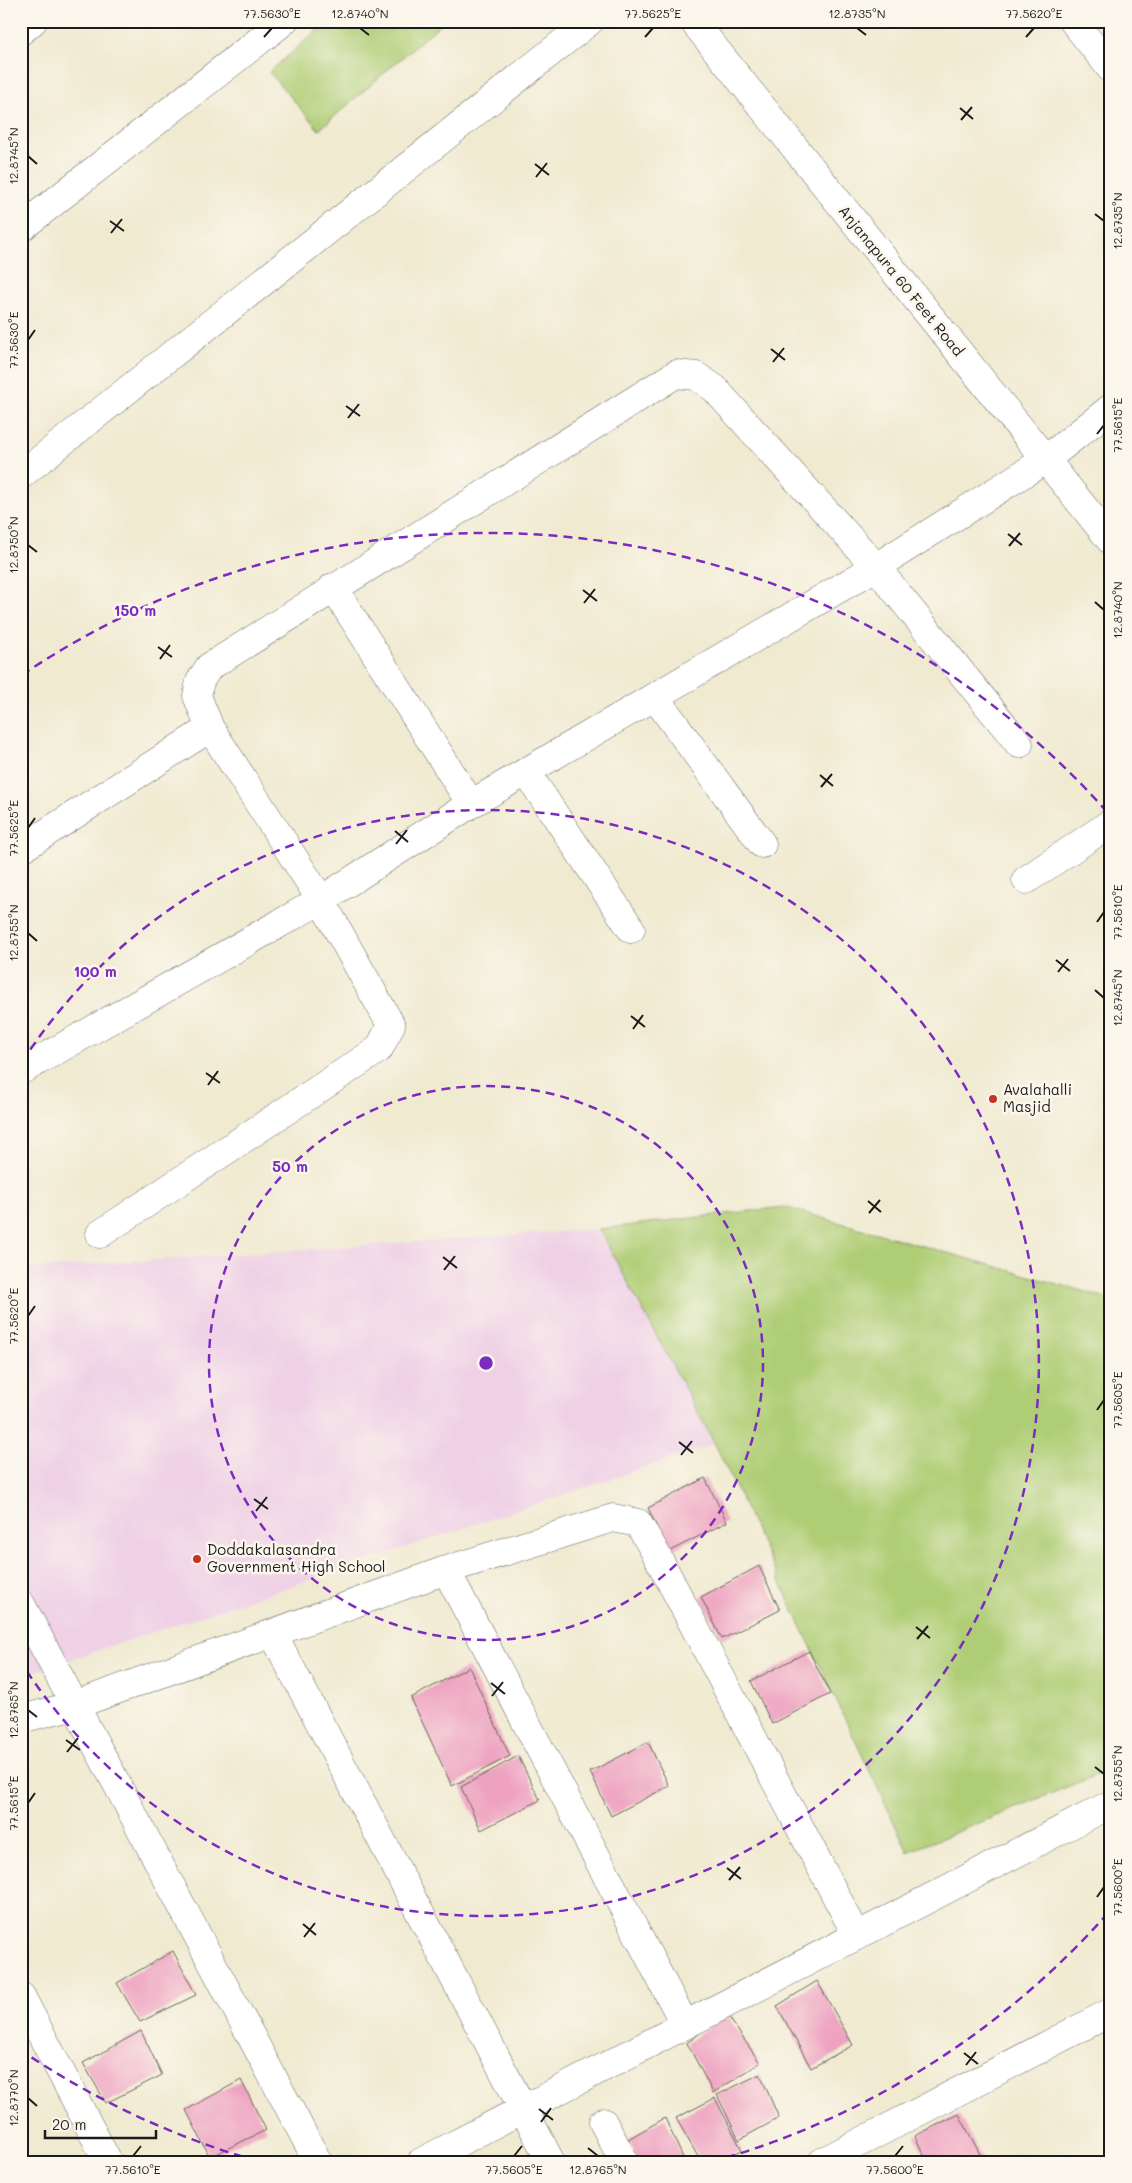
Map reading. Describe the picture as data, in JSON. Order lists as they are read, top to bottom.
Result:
{
  "streets": {
    "street": ["Anjanapura 60 Feet Road"]
  },
  "places": ["Avalahalli Masjid", "Doddakalasandra Government High School"],
  "scale_bar": "20 m",
  "coordinates": [
    "77.5630°E",
    "12.8740°N",
    "77.5625°E",
    "12.8735°N",
    "77.5620°E",
    "12.8745°N",
    "77.5615°E",
    "12.8750°N",
    "77.5610°E",
    "12.8755°N",
    "77.5605°E",
    "12.8765°N",
    "77.5600°E",
    "12.8770°N"
  ],
  "rings": ["150 m", "100 m", "50 m"]
}
